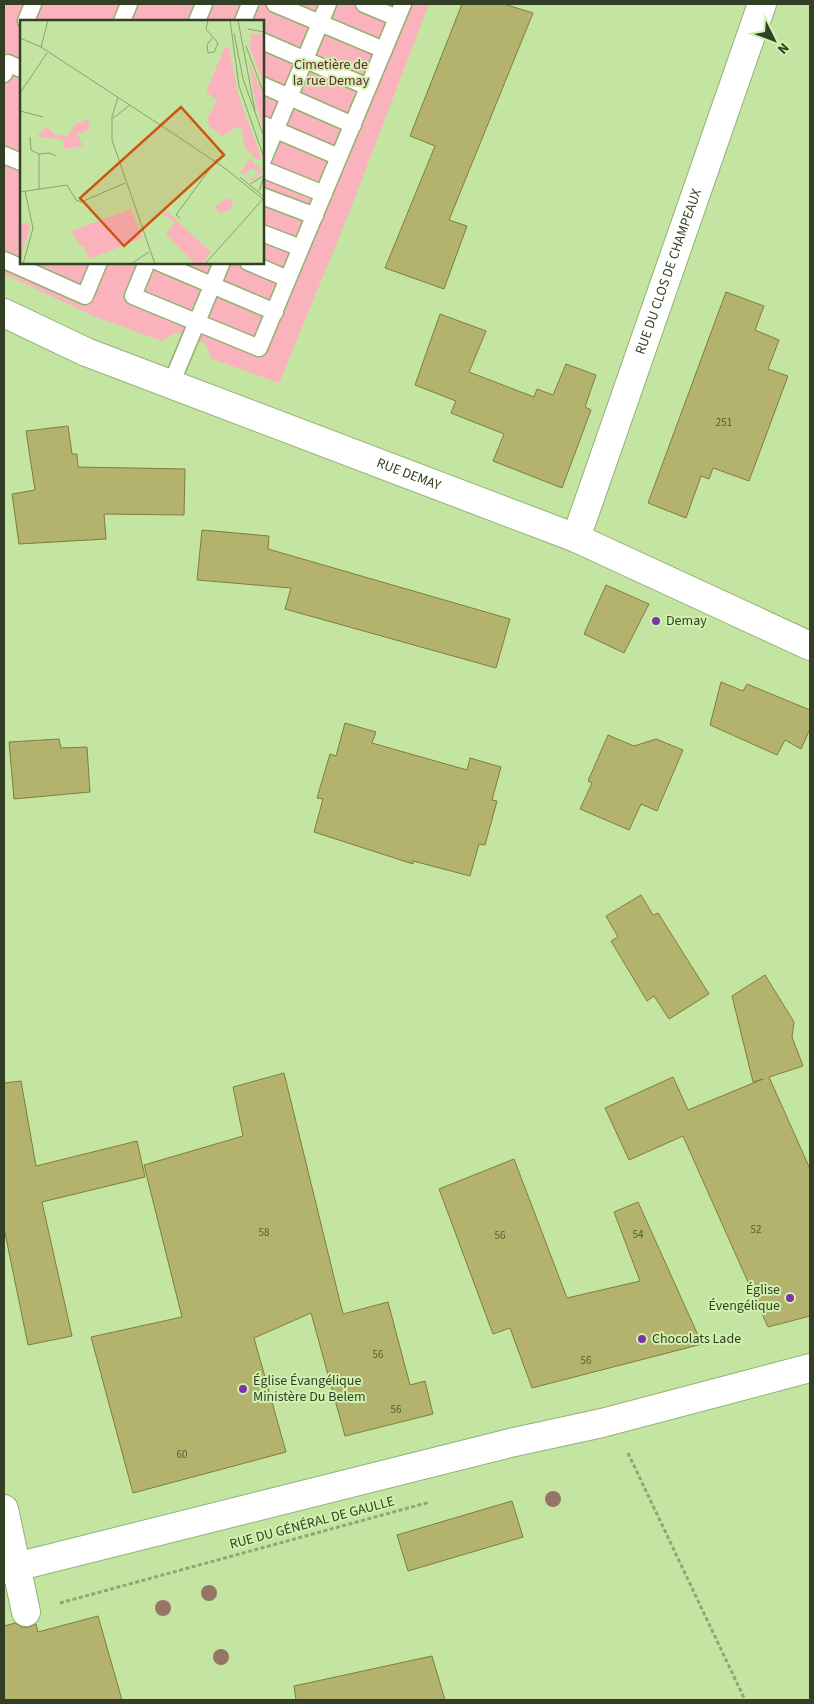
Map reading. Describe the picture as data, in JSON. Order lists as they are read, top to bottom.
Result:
{
  "streets": {
    "street": ["RUE DU CLOS DE CHAMPEAUX", "RUE DEMAY"],
    "path": ["RUE DU GÉNÉRAL DE GAULLE"]
  },
  "crossings": [
    ["RUE DU CLOS DE CHAMPEAUX", "RUE DEMAY"]
  ],
  "parks": ["Cimetière de la rue Demay"],
  "places": [
    "Demay",
    "Église Évengélique",
    "Chocolats Lade",
    "Église Évangélique Ministère Du Belem"
  ],
  "house_numbers": [
    "251",
    "52",
    "58",
    "54",
    "56",
    "56",
    "56",
    "56",
    "60"
  ],
  "north": "bottom right"
}
